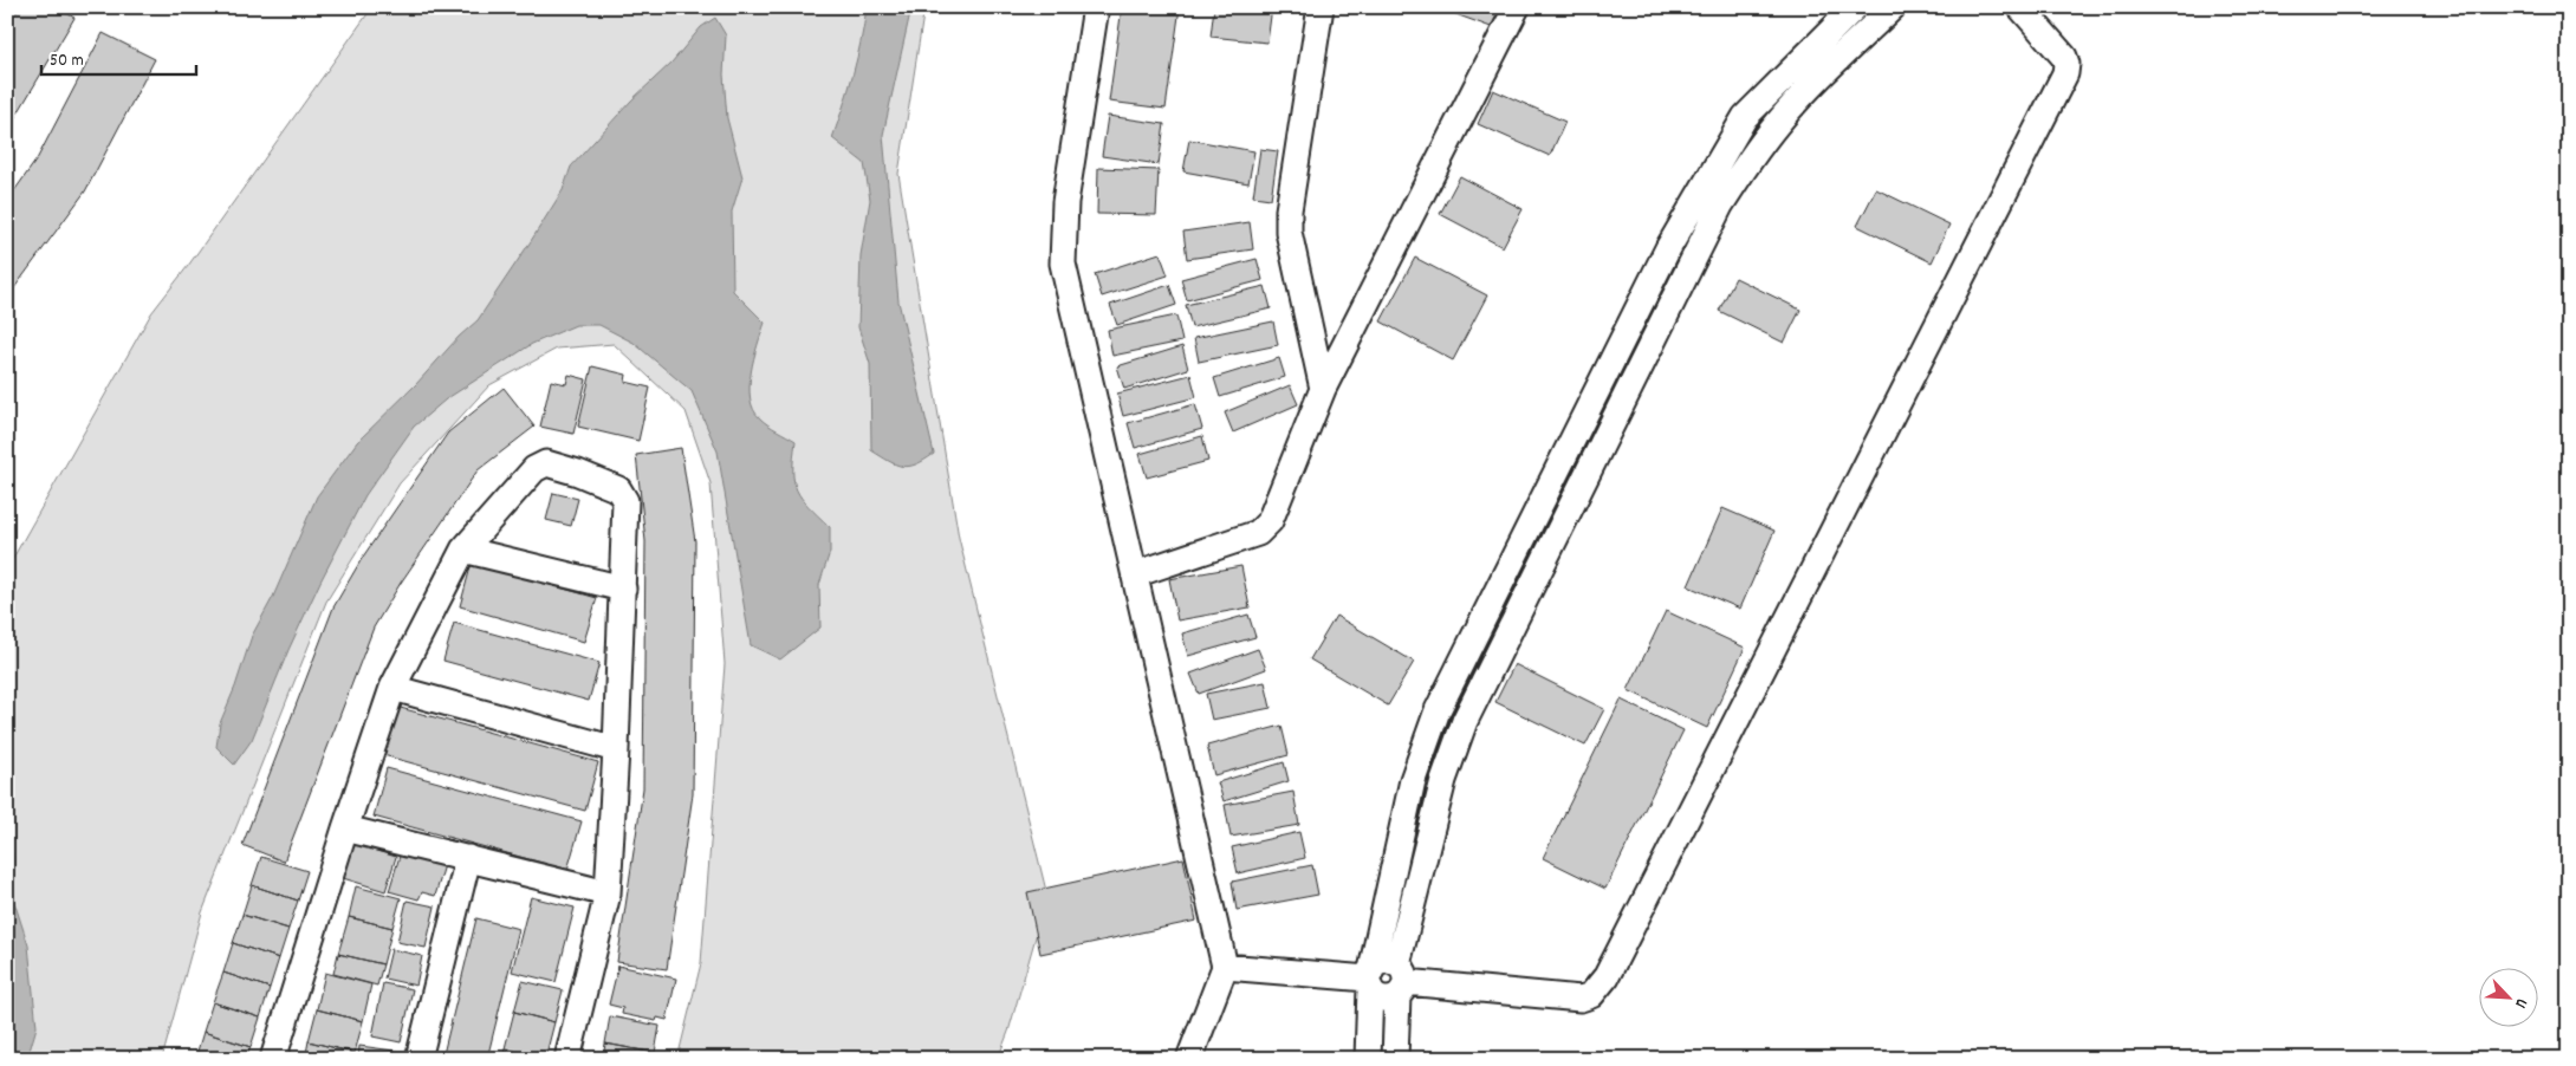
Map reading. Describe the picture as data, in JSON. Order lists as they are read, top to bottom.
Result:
{
  "scale_bar": "50 m",
  "north": "bottom right"
}
